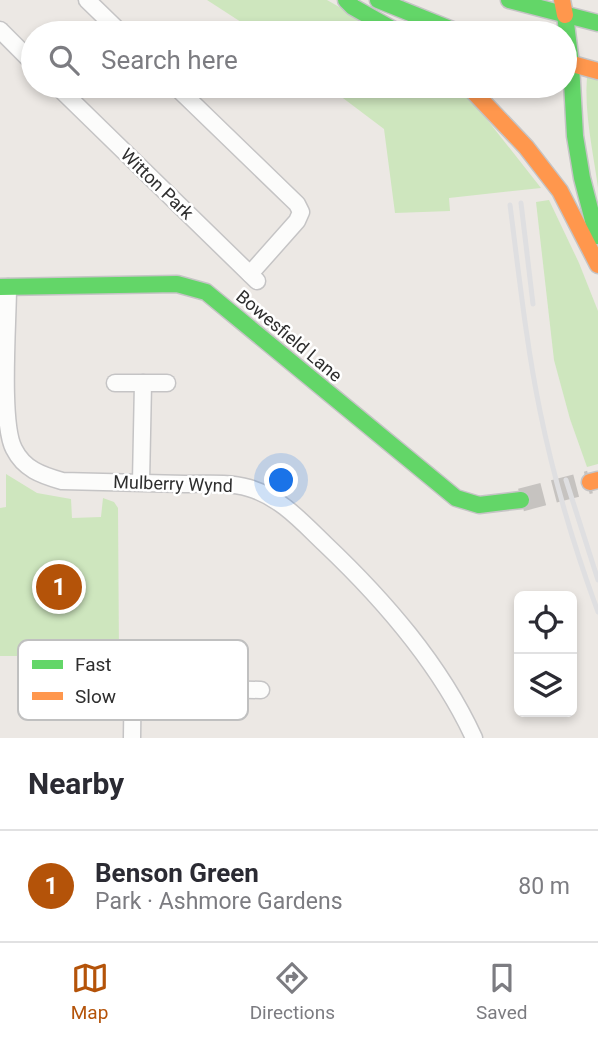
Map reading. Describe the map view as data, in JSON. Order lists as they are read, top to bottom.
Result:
{
  "streets": {
    "main road": ["Bowesfield Lane"],
    "street": ["Witton Park", "Mulberry Wynd"]
  },
  "crossings": [
    ["Bowesfield Lane", "Mulberry Wynd"]
  ],
  "legend": ["Fast", "Slow"],
  "page": {
    "search": "Search here",
    "pins": "1",
    "heading": "Nearby",
    "list": [
      {
        "mark": "1",
        "name": "Benson Green",
        "note": "Park · Ashmore Gardens",
        "value": "80 m"
      }
    ],
    "nav": ["Map", "Directions", "Saved"]
  }
}
